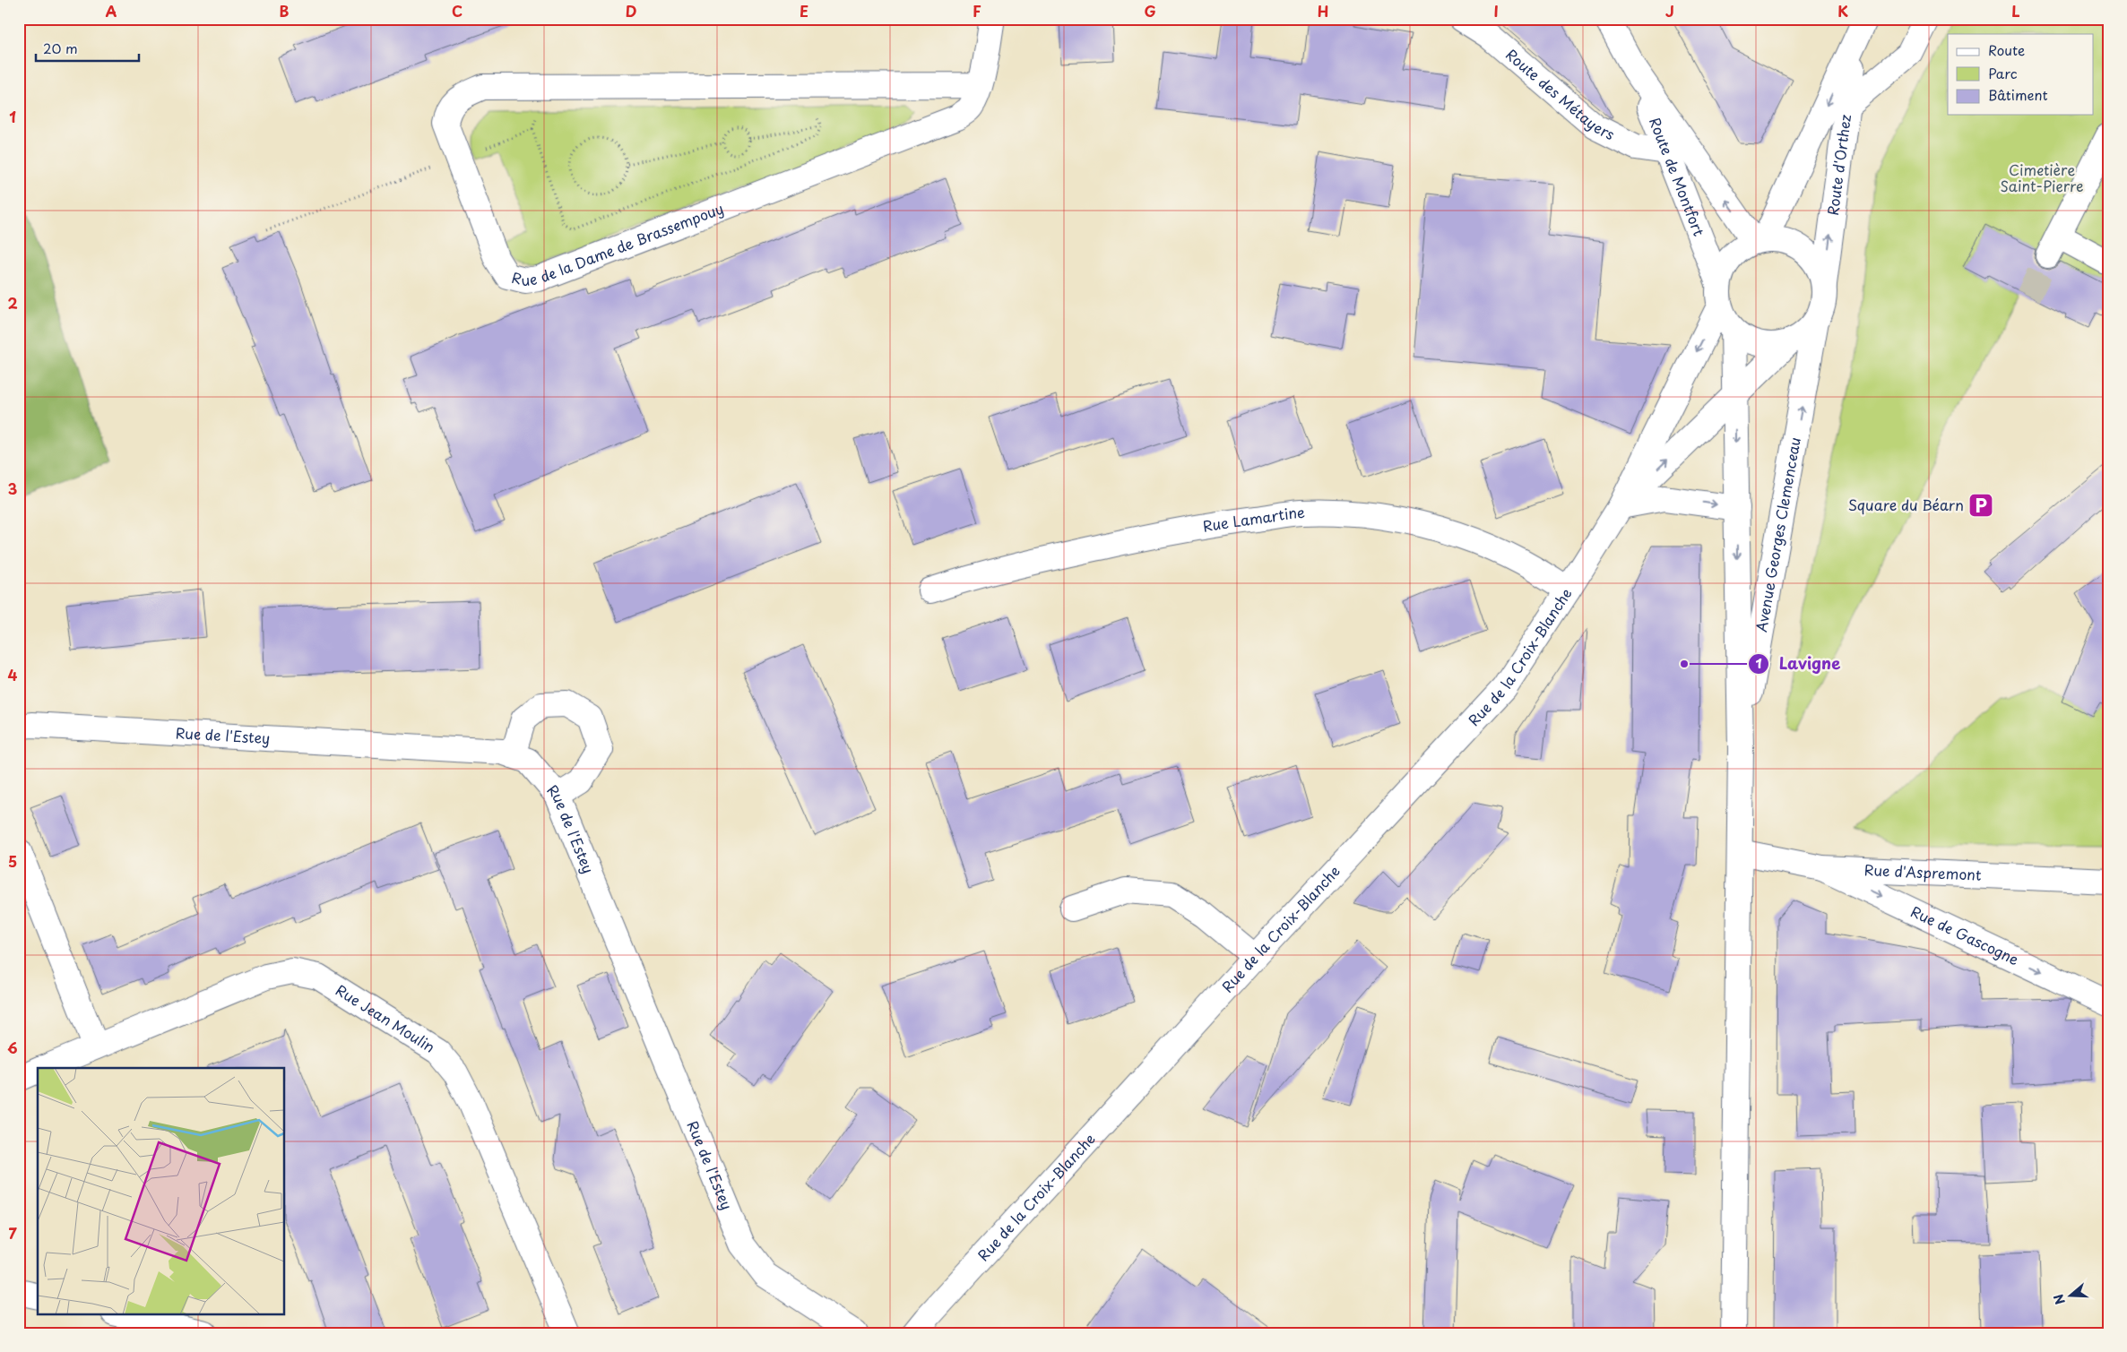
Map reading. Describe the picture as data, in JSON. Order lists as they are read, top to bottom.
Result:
{
  "streets": {
    "main road": [
      "Route des Métayers",
      "Route d'Orthez",
      "Route de Montfort",
      "Rue de la Dame de Brassempouy",
      "Rue Lamartine",
      "Avenue Georges Clemenceau",
      "Rue de la Croix-Blanche",
      "Rue de l'Estey",
      "Rue d'Aspremont",
      "Rue de Gascogne",
      "Rue Jean Moulin"
    ]
  },
  "crossings": [
    ["Route des Métayers", "Route de Montfort"],
    ["Route d'Orthez", "Route de Montfort"],
    ["Route d'Orthez", "Avenue Georges Clemenceau"],
    ["Route d'Orthez", "Rue de la Croix-Blanche"],
    ["Route de Montfort", "Avenue Georges Clemenceau"],
    ["Route de Montfort", "Rue de la Croix-Blanche"],
    ["Rue Lamartine", "Rue de la Croix-Blanche"],
    ["Avenue Georges Clemenceau", "Rue de la Croix-Blanche"],
    ["Avenue Georges Clemenceau", "Rue d'Aspremont"],
    ["Rue d'Aspremont", "Rue de Gascogne"]
  ],
  "one_way": ["Rue de Gascogne"],
  "parks": ["Cimetière Saint-Pierre"],
  "places": {
    "parking": ["Square du Béarn"],
    "other": ["Lavigne"]
  },
  "legend": ["Route", "Parc", "Bâtiment"],
  "scale_bar": "20 m",
  "north": "left",
  "grid": {
    "columns": [
      "A",
      "B",
      "C",
      "D",
      "E",
      "F",
      "G",
      "H",
      "I",
      "J",
      "K",
      "L"
    ],
    "rows": [
      "1",
      "2",
      "3",
      "4",
      "5",
      "6",
      "7"
    ]
  }
}
